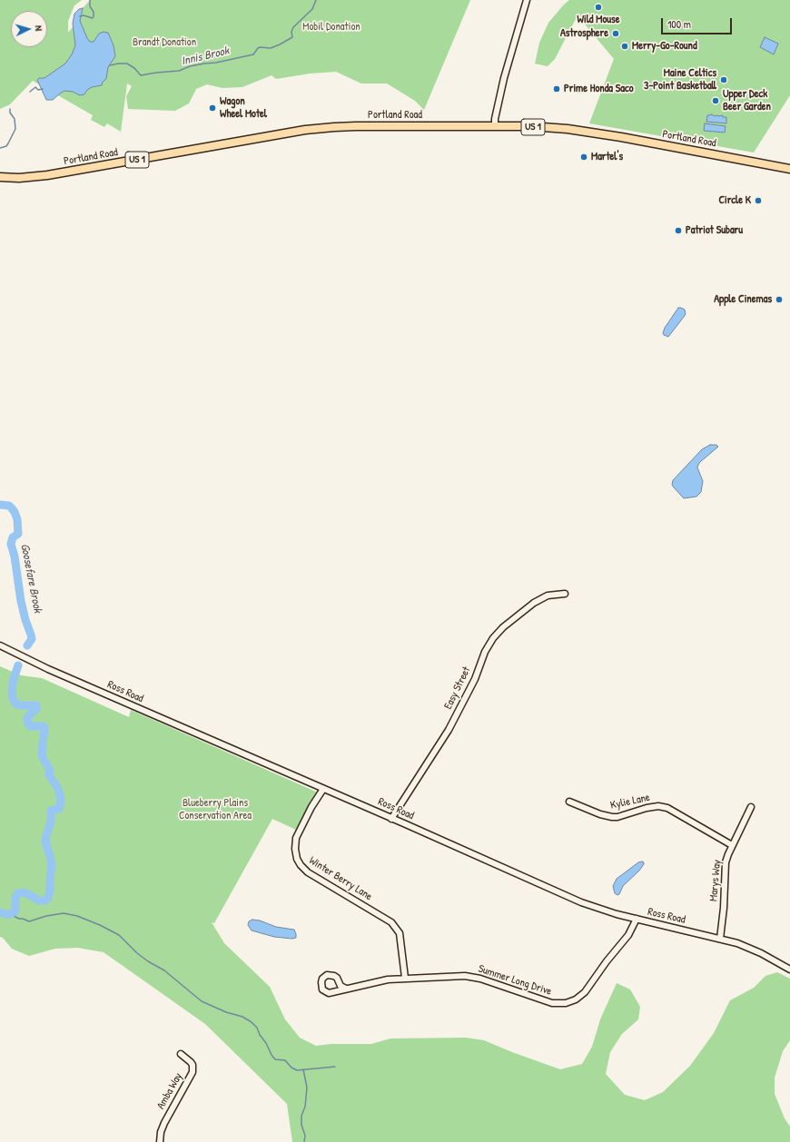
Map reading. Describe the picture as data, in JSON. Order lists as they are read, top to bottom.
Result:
{
  "streets": {
    "main road": ["Portland Road", "US 1"],
    "street": [
      "Easy Street",
      "Ross Road",
      "Kylie Lane",
      "Winter Berry Lane",
      "Marys Way",
      "Summer Long Drive",
      "Amba Way"
    ]
  },
  "crossings": [
    ["Easy Street", "Ross Road"],
    ["Ross Road", "Winter Berry Lane"],
    ["Ross Road", "Marys Way"],
    ["Ross Road", "Summer Long Drive"],
    ["Kylie Lane", "Marys Way"],
    ["Winter Berry Lane", "Summer Long Drive"]
  ],
  "water": ["Innis Brook", "Goosefare Brook"],
  "parks": ["Mobil Donation", "Brandt Donation", "Blueberry Plains Conservation Area"],
  "places": [
    "Wild Mouse",
    "Astrosphere",
    "Merry-Go-Round",
    "Maine Celtics 3-Point Basketball",
    "Prime Honda Saco",
    "Upper Deck Beer Garden",
    "Wagon Wheel Motel",
    "Martel's",
    "Circle K",
    "Patriot Subaru",
    "Apple Cinemas"
  ],
  "scale_bar": "100 m",
  "north": "right"
}
